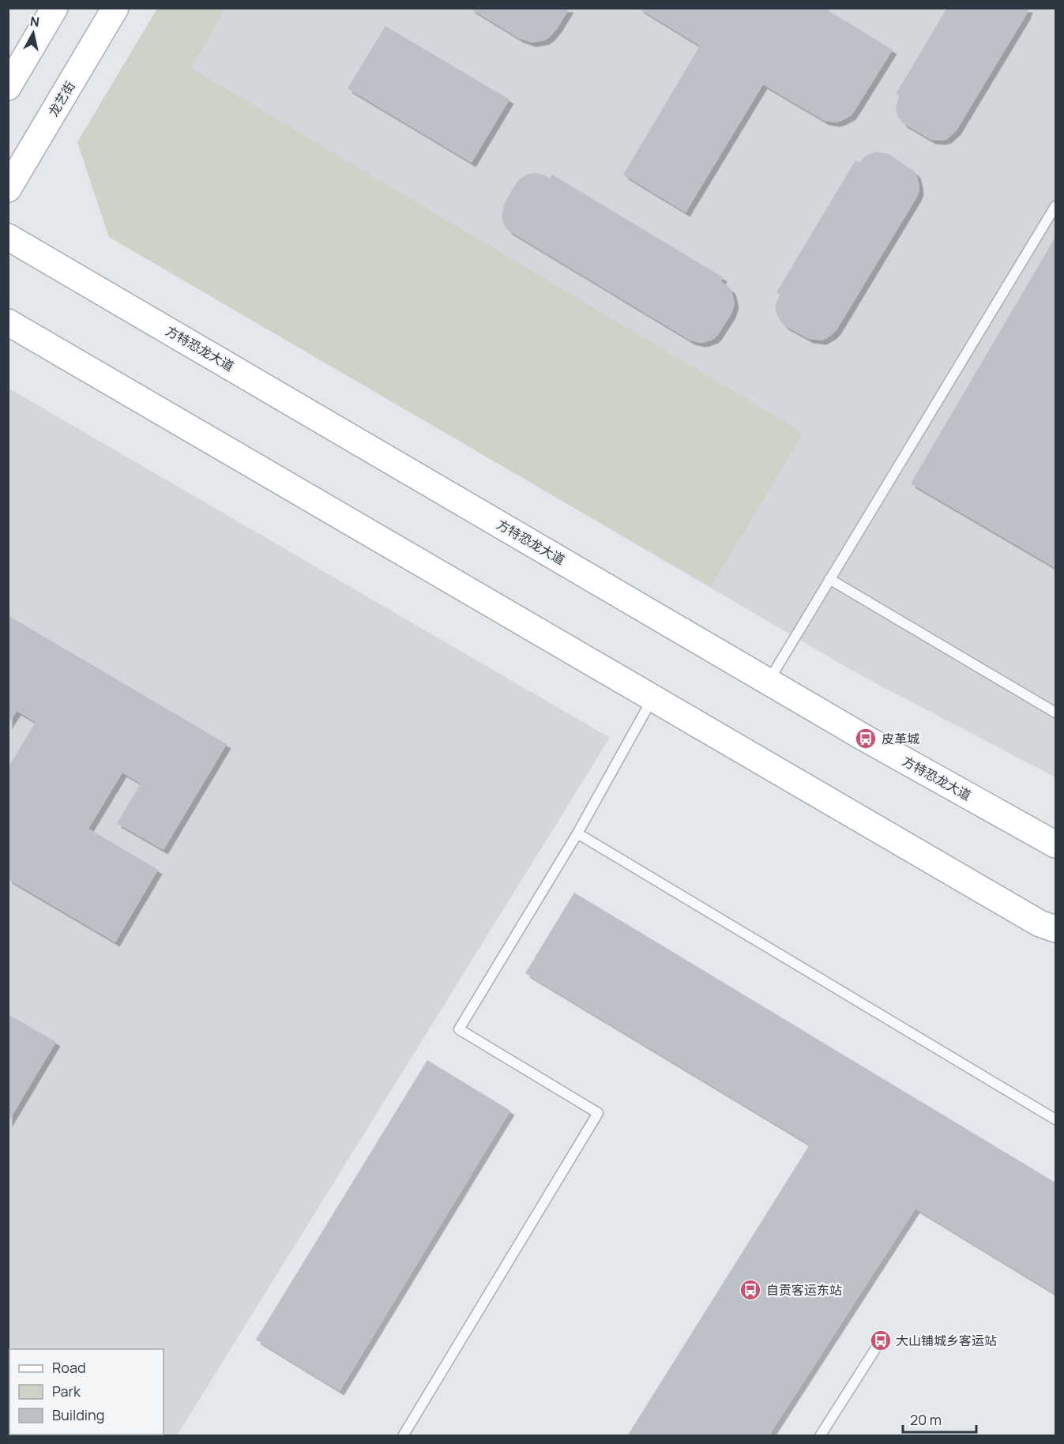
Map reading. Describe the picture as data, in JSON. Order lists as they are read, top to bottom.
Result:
{
  "streets": {
    "main road": ["龙艺街", "方特恐龙大道"]
  },
  "places": {
    "bus stop": ["皮革城", "自贡客运东站", "大山铺城乡客运站"]
  },
  "legend": ["Road", "Park", "Building"],
  "scale_bar": "20 m",
  "north": "top"
}
